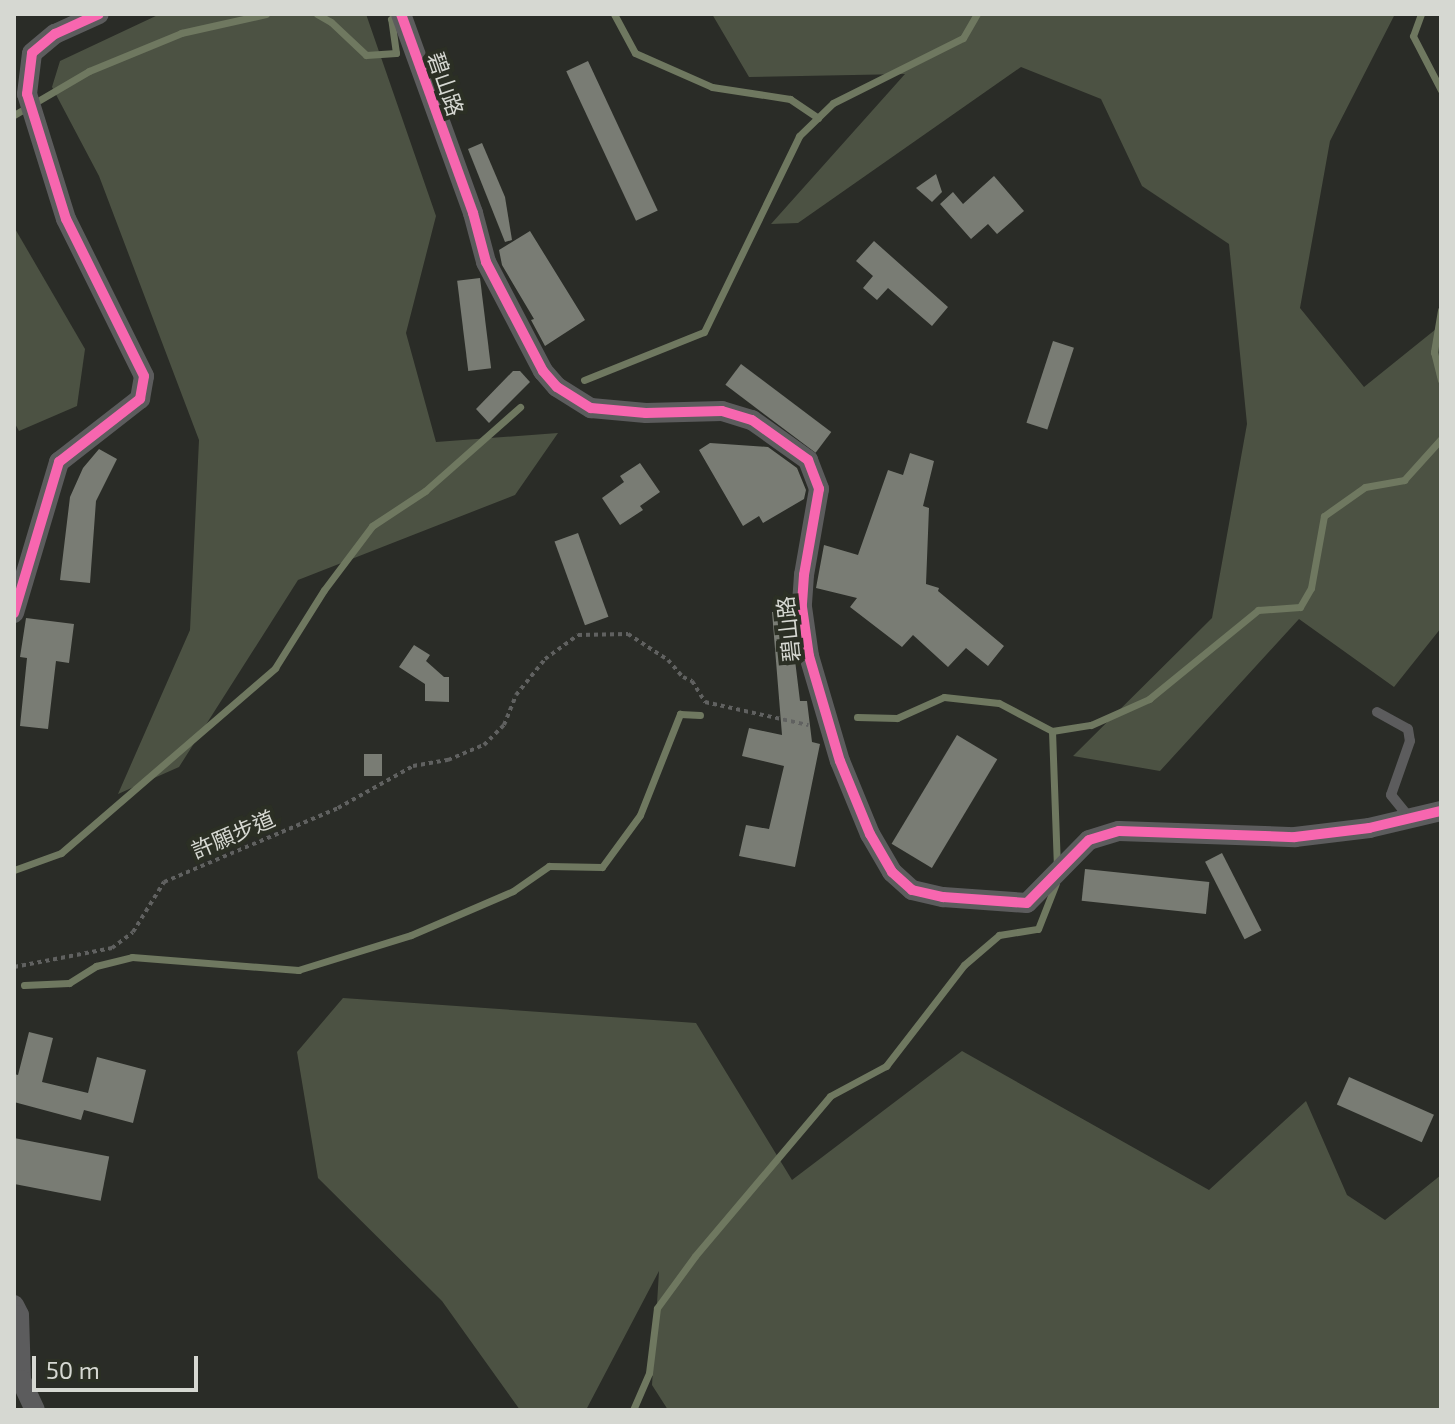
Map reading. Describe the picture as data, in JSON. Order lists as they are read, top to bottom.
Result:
{
  "streets": {
    "street": ["碧山路"],
    "path": ["許願步道"]
  },
  "crossings": [
    ["碧山路", "許願步道"]
  ],
  "scale_bar": "50 m"
}
